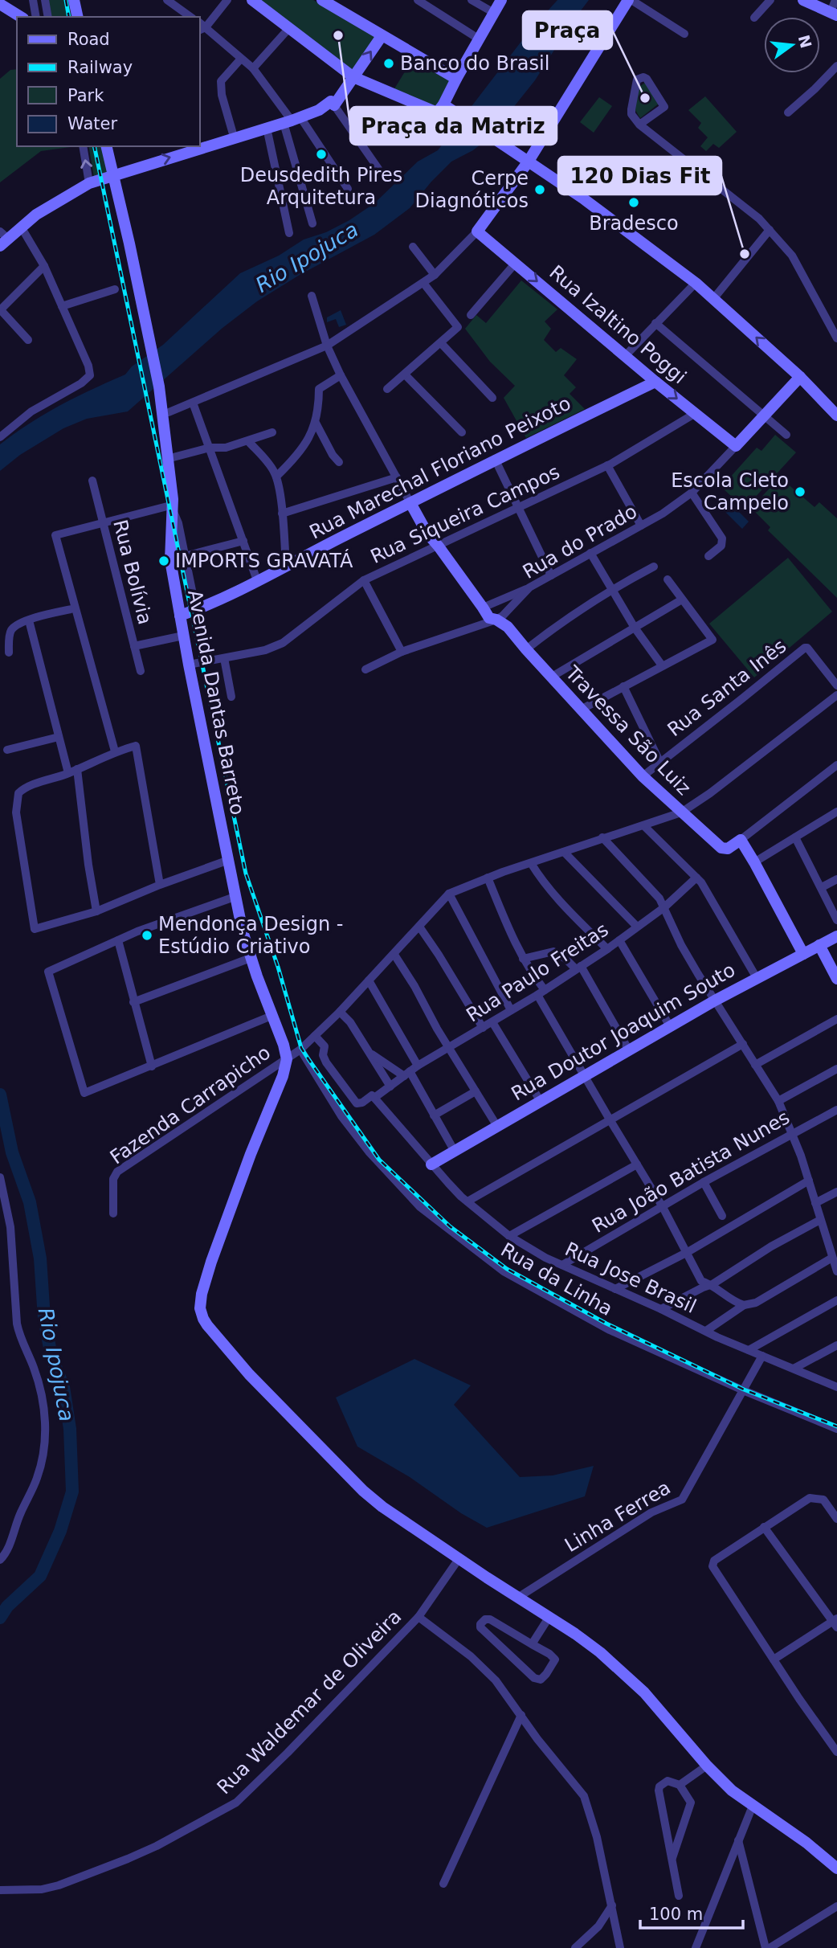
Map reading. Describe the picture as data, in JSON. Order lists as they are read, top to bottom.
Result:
{
  "streets": {
    "main road": [
      "Rua Izaltino Poggi",
      "Rua Marechal Floriano Peixoto",
      "Avenida Dantas Barreto",
      "Travessa São Luiz",
      "Rua Doutor Joaquim Souto"
    ],
    "street": [
      "Rua Siqueira Campos",
      "Rua do Prado",
      "Rua Bolívia",
      "Rua Santa Inês",
      "Rua Paulo Freitas",
      "Fazenda Carrapicho",
      "Rua João Batista Nunes",
      "Rua Jose Brasil",
      "Rua da Linha",
      "Linha Ferrea",
      "Rua Waldemar de Oliveira"
    ]
  },
  "crossings": [
    ["Rua Izaltino Poggi", "Rua Marechal Floriano Peixoto"],
    ["Rua Izaltino Poggi", "Rua Siqueira Campos"],
    ["Rua Izaltino Poggi", "Rua do Prado"],
    ["Rua Marechal Floriano Peixoto", "Avenida Dantas Barreto"],
    ["Rua Marechal Floriano Peixoto", "Travessa São Luiz"],
    ["Rua Siqueira Campos", "Avenida Dantas Barreto"],
    ["Rua Siqueira Campos", "Travessa São Luiz"],
    ["Rua do Prado", "Travessa São Luiz"],
    ["Rua Santa Inês", "Travessa São Luiz"],
    ["Avenida Dantas Barreto", "Fazenda Carrapicho"],
    ["Rua Paulo Freitas", "Rua Jose Brasil"],
    ["Rua Doutor Joaquim Souto", "Rua Jose Brasil"],
    ["Rua João Batista Nunes", "Rua Jose Brasil"],
    ["Rua Jose Brasil", "Linha Ferrea"],
    ["Rua da Linha", "Linha Ferrea"]
  ],
  "water": ["Rio Ipojuca"],
  "places": [
    "Praça da Matriz",
    "Banco do Brasil",
    "Praça",
    "Deusdedith Pires Arquitetura",
    "Cerpe Diagnóticos",
    "Bradesco",
    "120 Dias Fit",
    "Escola Cleto Campelo",
    "IMPORTS GRAVATÁ",
    "Mendonça Design - Estúdio Criativo"
  ],
  "legend": [
    "Road",
    "Railway",
    "Park",
    "Water"
  ],
  "scale_bar": "100 m",
  "north": "right"
}
